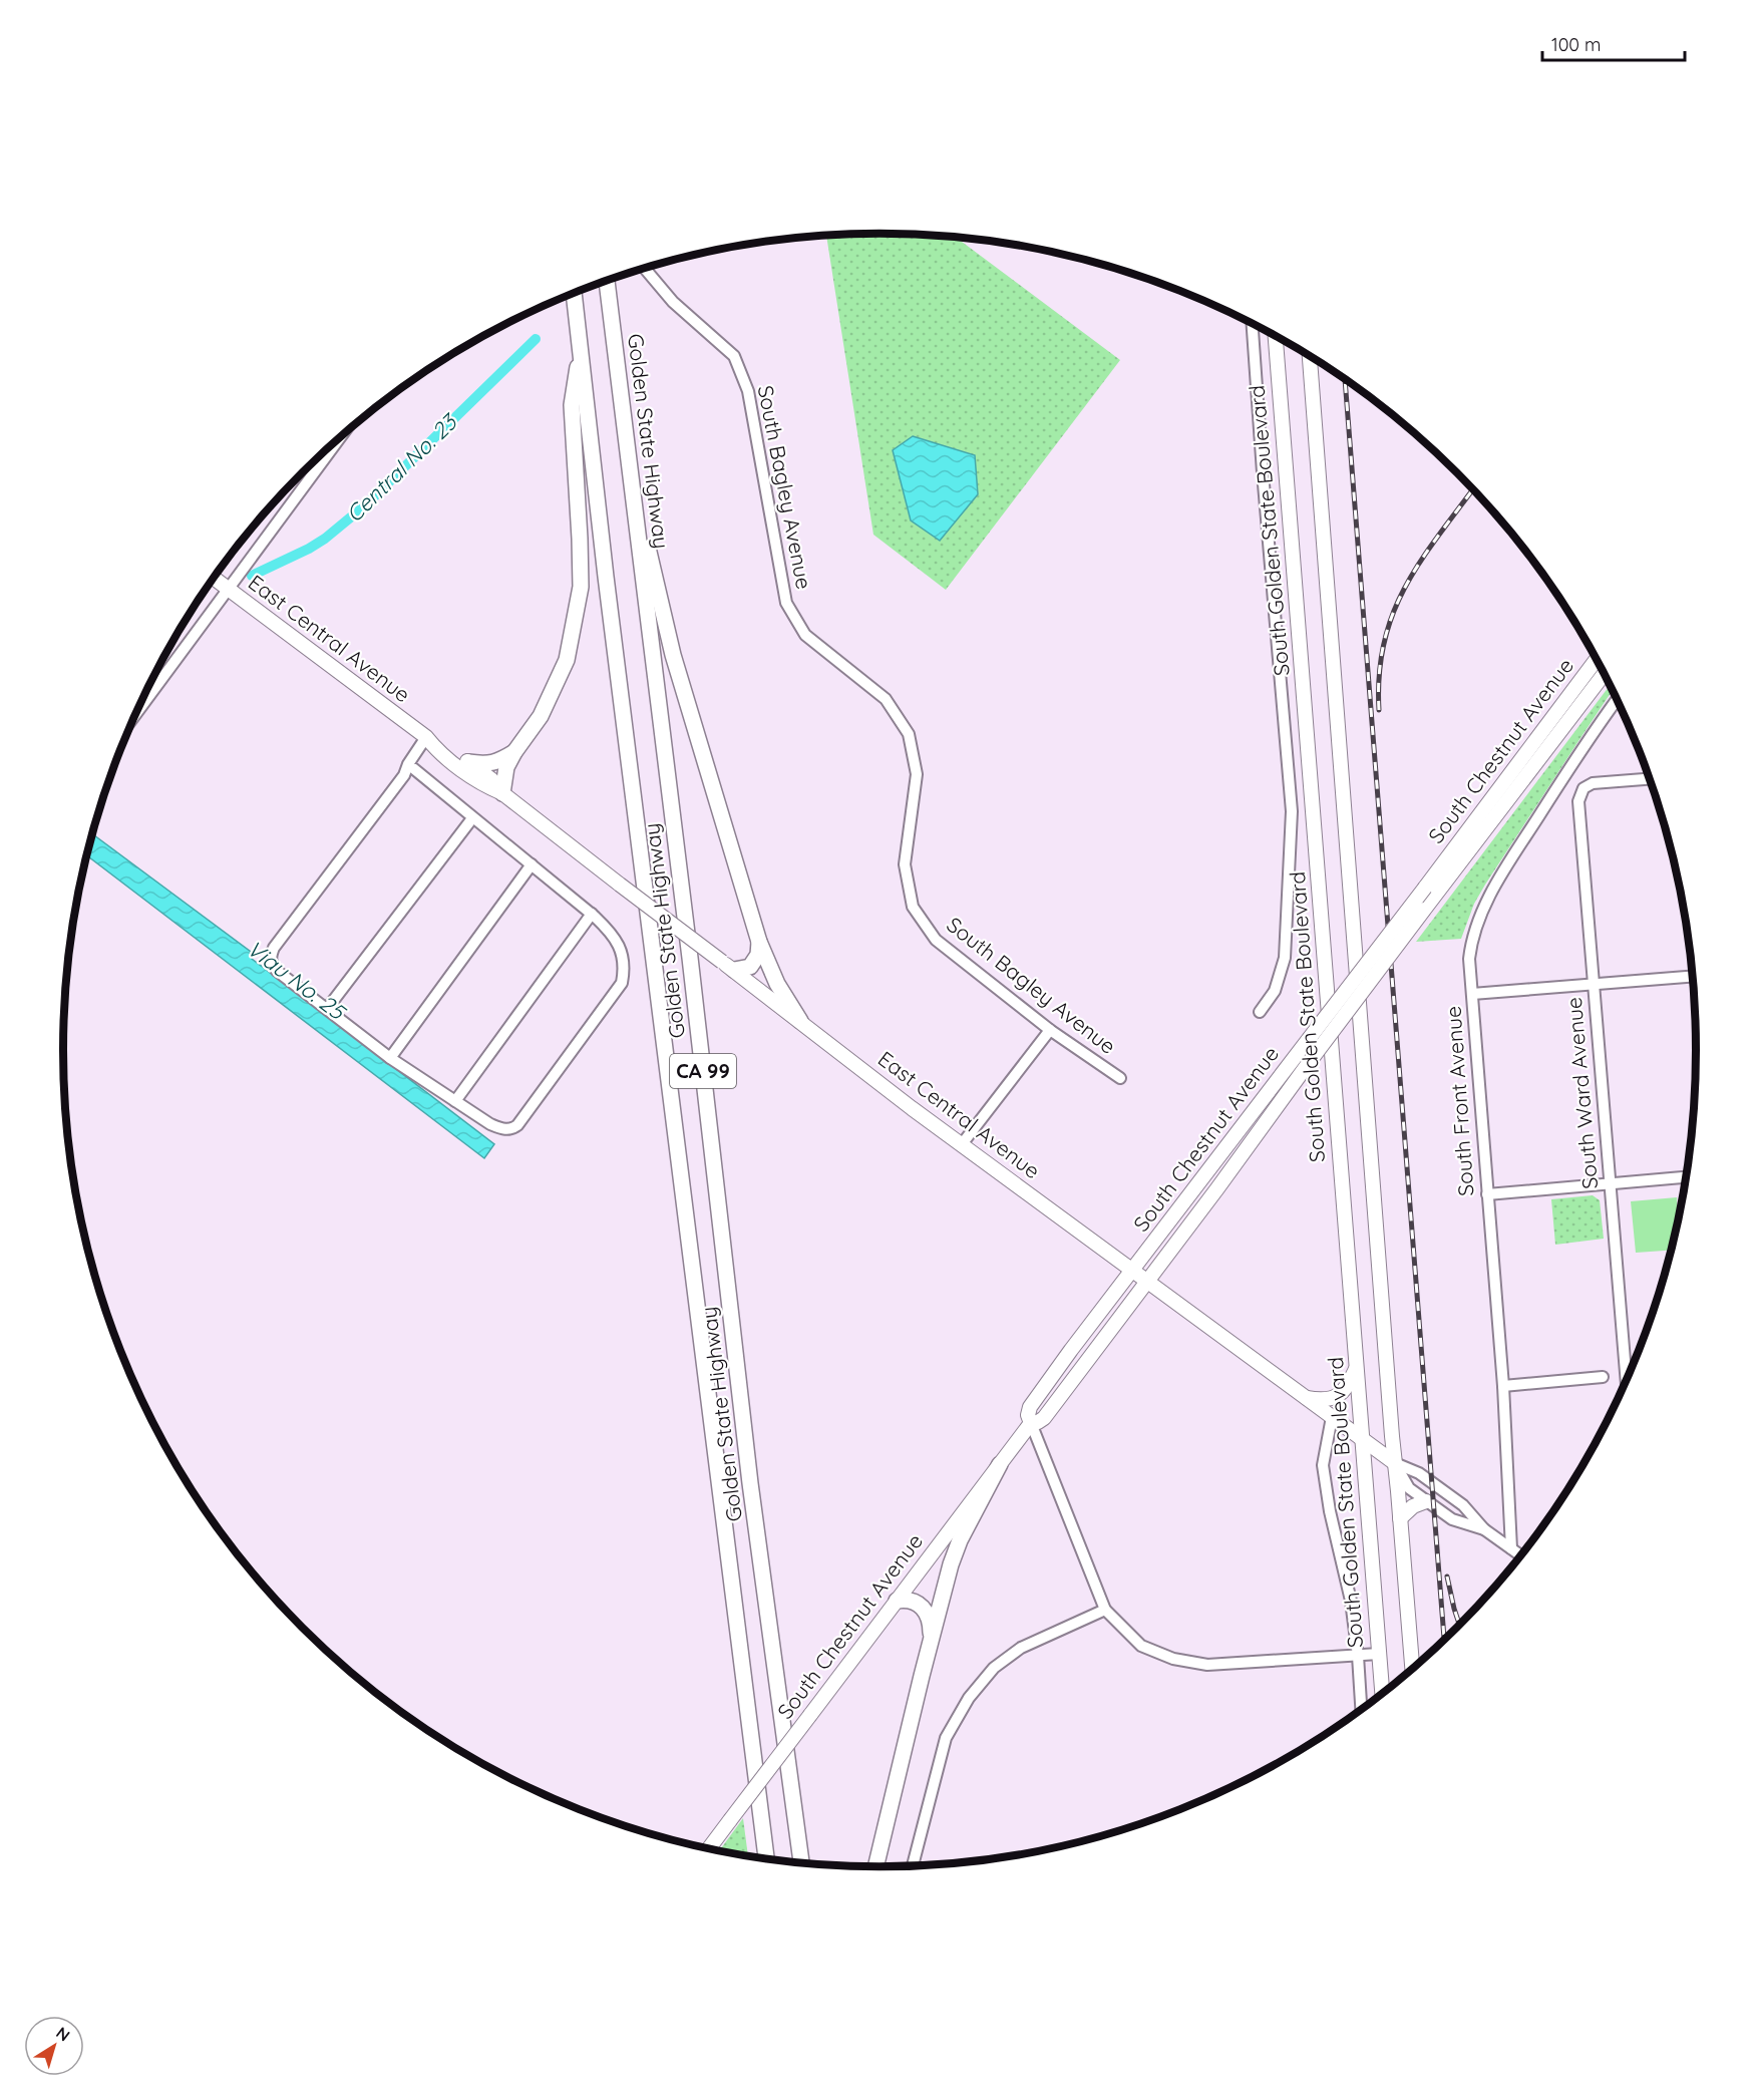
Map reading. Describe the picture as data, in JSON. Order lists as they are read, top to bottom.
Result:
{
  "streets": {
    "highway": ["Golden State Highway", "CA 99"],
    "main road": ["South Golden State Boulevard", "East Central Avenue", "South Chestnut Avenue"],
    "street": ["South Bagley Avenue", "South Ward Avenue", "South Front Avenue"]
  },
  "crossings": [
    ["South Golden State Boulevard", "East Central Avenue"],
    ["East Central Avenue", "South Chestnut Avenue"],
    ["East Central Avenue", "South Front Avenue"]
  ],
  "water": ["Central No. 23", "Viau No. 25"],
  "scale_bar": "100 m",
  "north": "top right"
}
